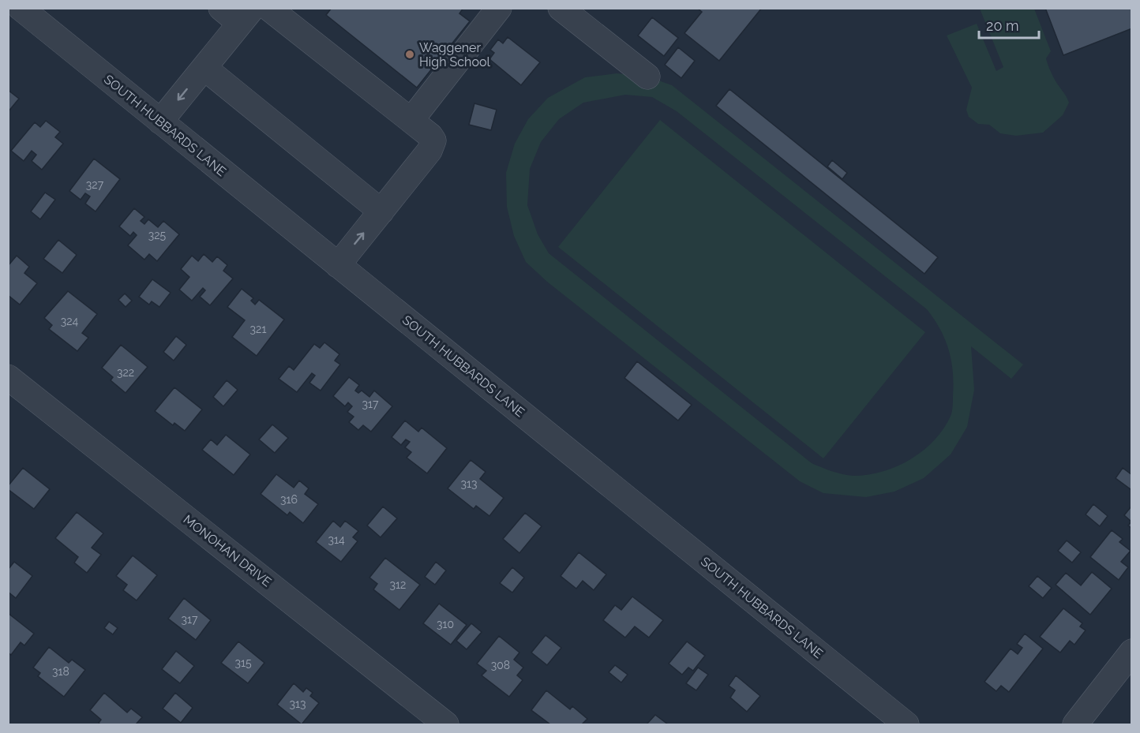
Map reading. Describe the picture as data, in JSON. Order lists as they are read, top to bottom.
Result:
{
  "streets": {
    "street": ["SOUTH HUBBARDS LANE", "MONOHAN DRIVE"]
  },
  "places": ["Waggener High School"],
  "house_numbers": [
    "327",
    "325",
    "324",
    "321",
    "322",
    "317",
    "313",
    "316",
    "314",
    "312",
    "317",
    "310",
    "315",
    "308",
    "318",
    "313"
  ],
  "scale_bar": "20 m"
}
